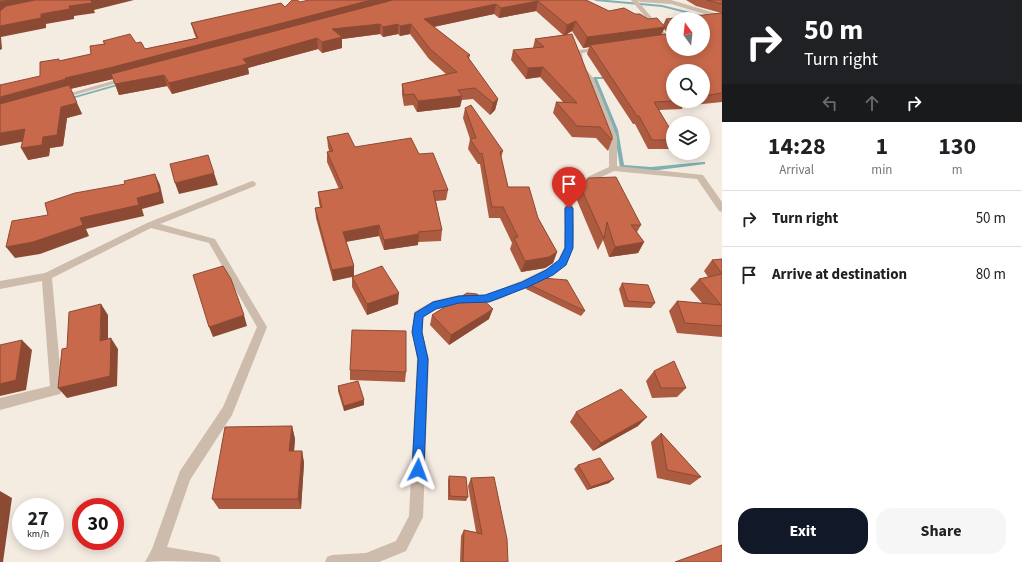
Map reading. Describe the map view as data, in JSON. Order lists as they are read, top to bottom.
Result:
{
  "north": "top",
  "page": {
    "turn": ["50 m", "Turn right"],
    "eta": [
      "14:28",
      "Arrival",
      "1",
      "min",
      "130",
      "m"
    ],
    "list": [
      {
        "name": "Turn right",
        "value": "50 m"
      },
      {
        "name": "Arrive at destination",
        "value": "80 m"
      }
    ],
    "speed": "27 km/h",
    "limit": "30",
    "buttons": ["Exit", "Share"]
  }
}
